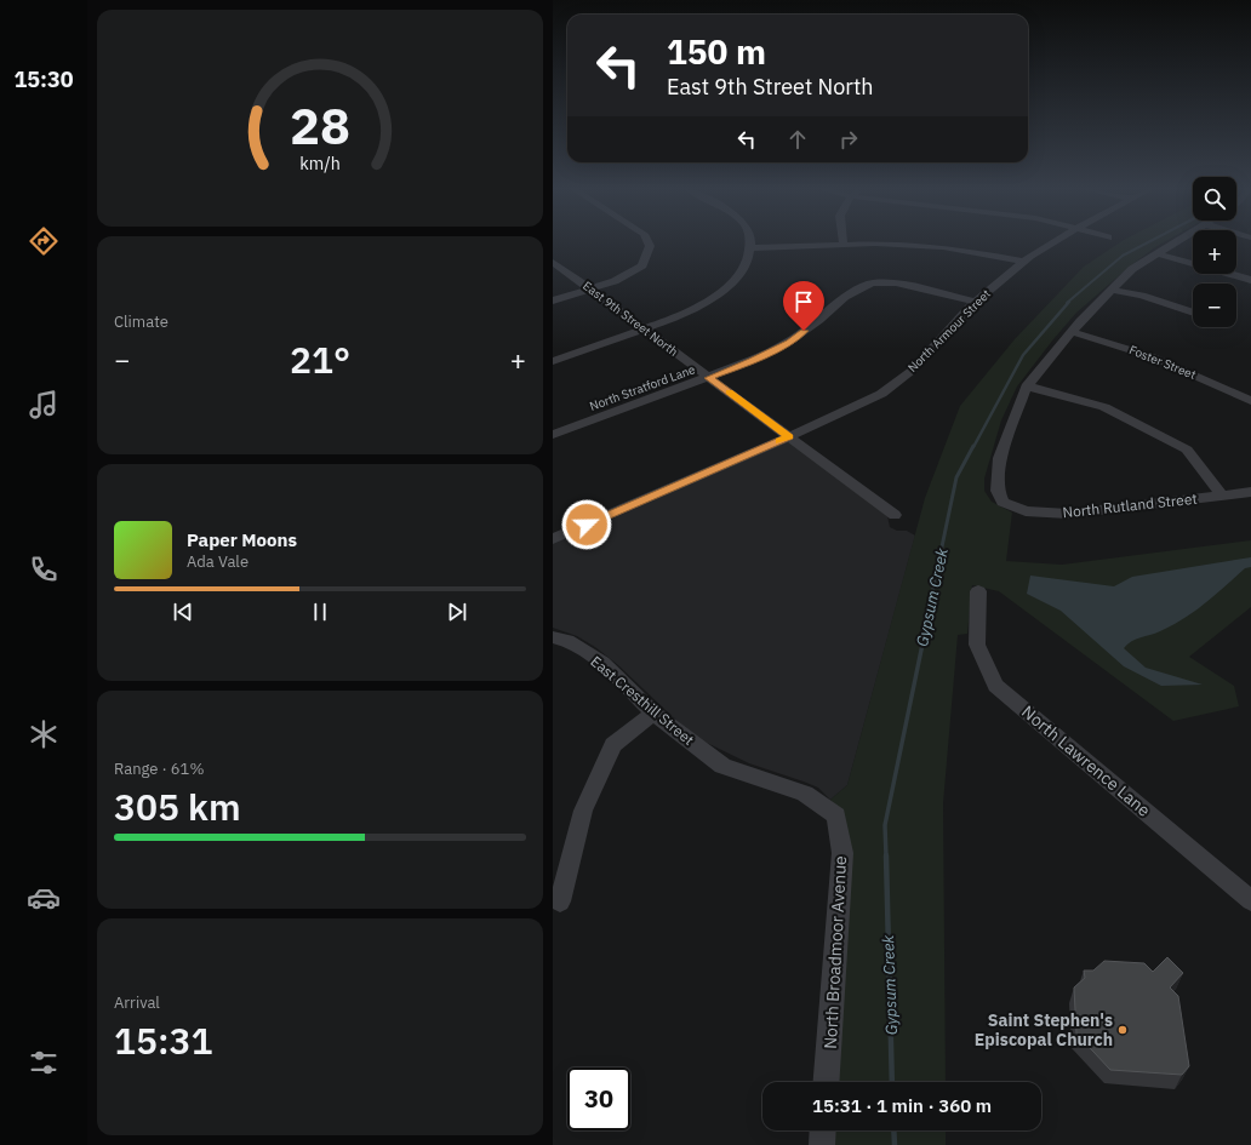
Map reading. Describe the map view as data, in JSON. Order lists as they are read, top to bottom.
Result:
{
  "streets": {
    "street": [
      "East 9th Street North",
      "North Armour Street",
      "Foster Street",
      "North Stratford Lane",
      "North Rutland Street",
      "East Cresthill Street",
      "North Lawrence Lane",
      "North Broadmoor Avenue"
    ]
  },
  "crossings": [
    ["East 9th Street North", "North Armour Street"],
    ["East 9th Street North", "North Stratford Lane"],
    ["North Armour Street", "North Stratford Lane"],
    ["East Cresthill Street", "North Broadmoor Avenue"]
  ],
  "water": ["Gypsum Creek"],
  "places": ["Saint Stephen's Episcopal Church"],
  "page": {
    "tabs": "15:30",
    "turn": ["150 m", "East 9th Street North"],
    "map_buttons": ["+", "−"],
    "tile": [
      "Climate",
      ["Range · 61%", "305 km"],
      ["Arrival", "15:31"]
    ],
    "heat": ["−", "21°", "+"],
    "song": ["Paper Moons", "Ada Vale"],
    "limit": "30",
    "trip": "15:31 · 1 min · 360 m",
    "gauge": ["28", "km/h"]
  }
}
